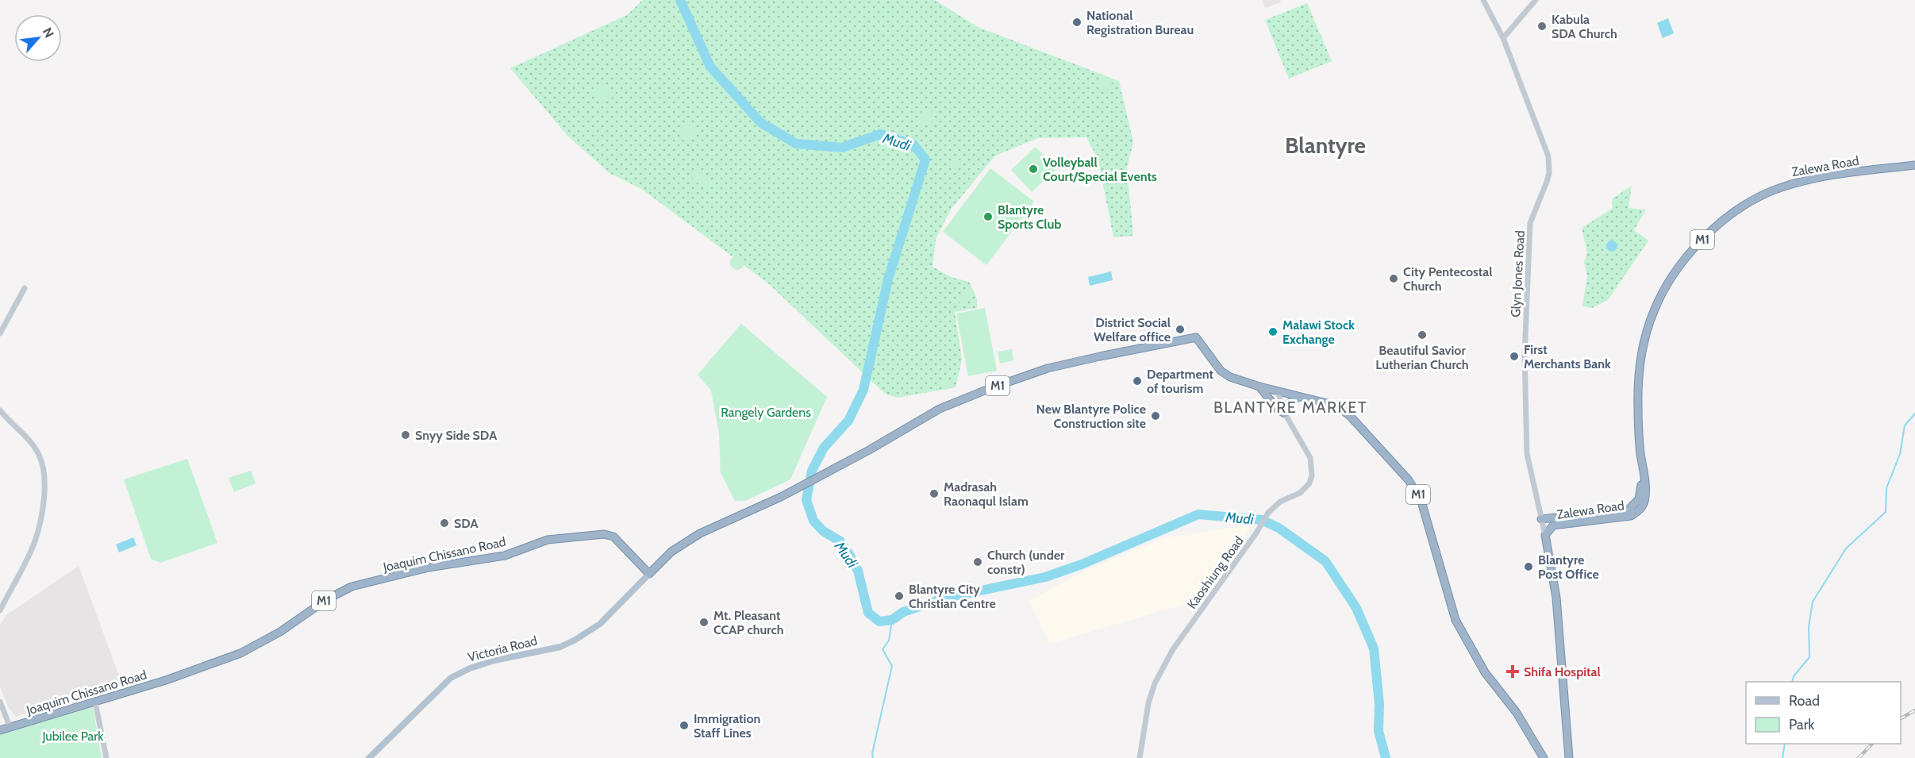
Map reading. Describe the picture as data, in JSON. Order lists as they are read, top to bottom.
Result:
{
  "streets": {
    "highway": ["Zalewa Road", "M1", "Joaquim Chissano Road"],
    "main road": ["Victoria Road"],
    "street": ["Glyn Jones Road", "Kaoshiung Road"]
  },
  "crossings": [
    ["Zalewa Road", "Glyn Jones Road"],
    ["M1", "Joaquim Chissano Road"],
    ["M1", "Kaoshiung Road"],
    ["M1", "Victoria Road"],
    ["Joaquim Chissano Road", "Victoria Road"]
  ],
  "districts": ["Blantyre", "BLANTYRE MARKET"],
  "water": ["Mudi"],
  "parks": ["Rangely Gardens", "Jubilee Park"],
  "places": {
    "other": [
      "National Registration Bureau",
      "Kabula SDA Church",
      "Volleyball Court/Special Events",
      "Blantyre Sports Club",
      "City Pentecostal Church",
      "District Social Welfare office",
      "Malawi Stock Exchange",
      "Beautiful Savior Lutherian Church",
      "First Merchants Bank",
      "Department of tourism",
      "New Blantyre Police Construction site",
      "Snyy Side SDA",
      "Madrasah Raonaqul Islam",
      "SDA",
      "Church (under constr)",
      "Blantyre Post Office",
      "Blantyre City Christian Centre",
      "Mt. Pleasant CCAP church",
      "Immigration Staff Lines"
    ],
    "health": ["Shifa Hospital"]
  },
  "legend": ["Road", "Park"],
  "north": "top right"
}
